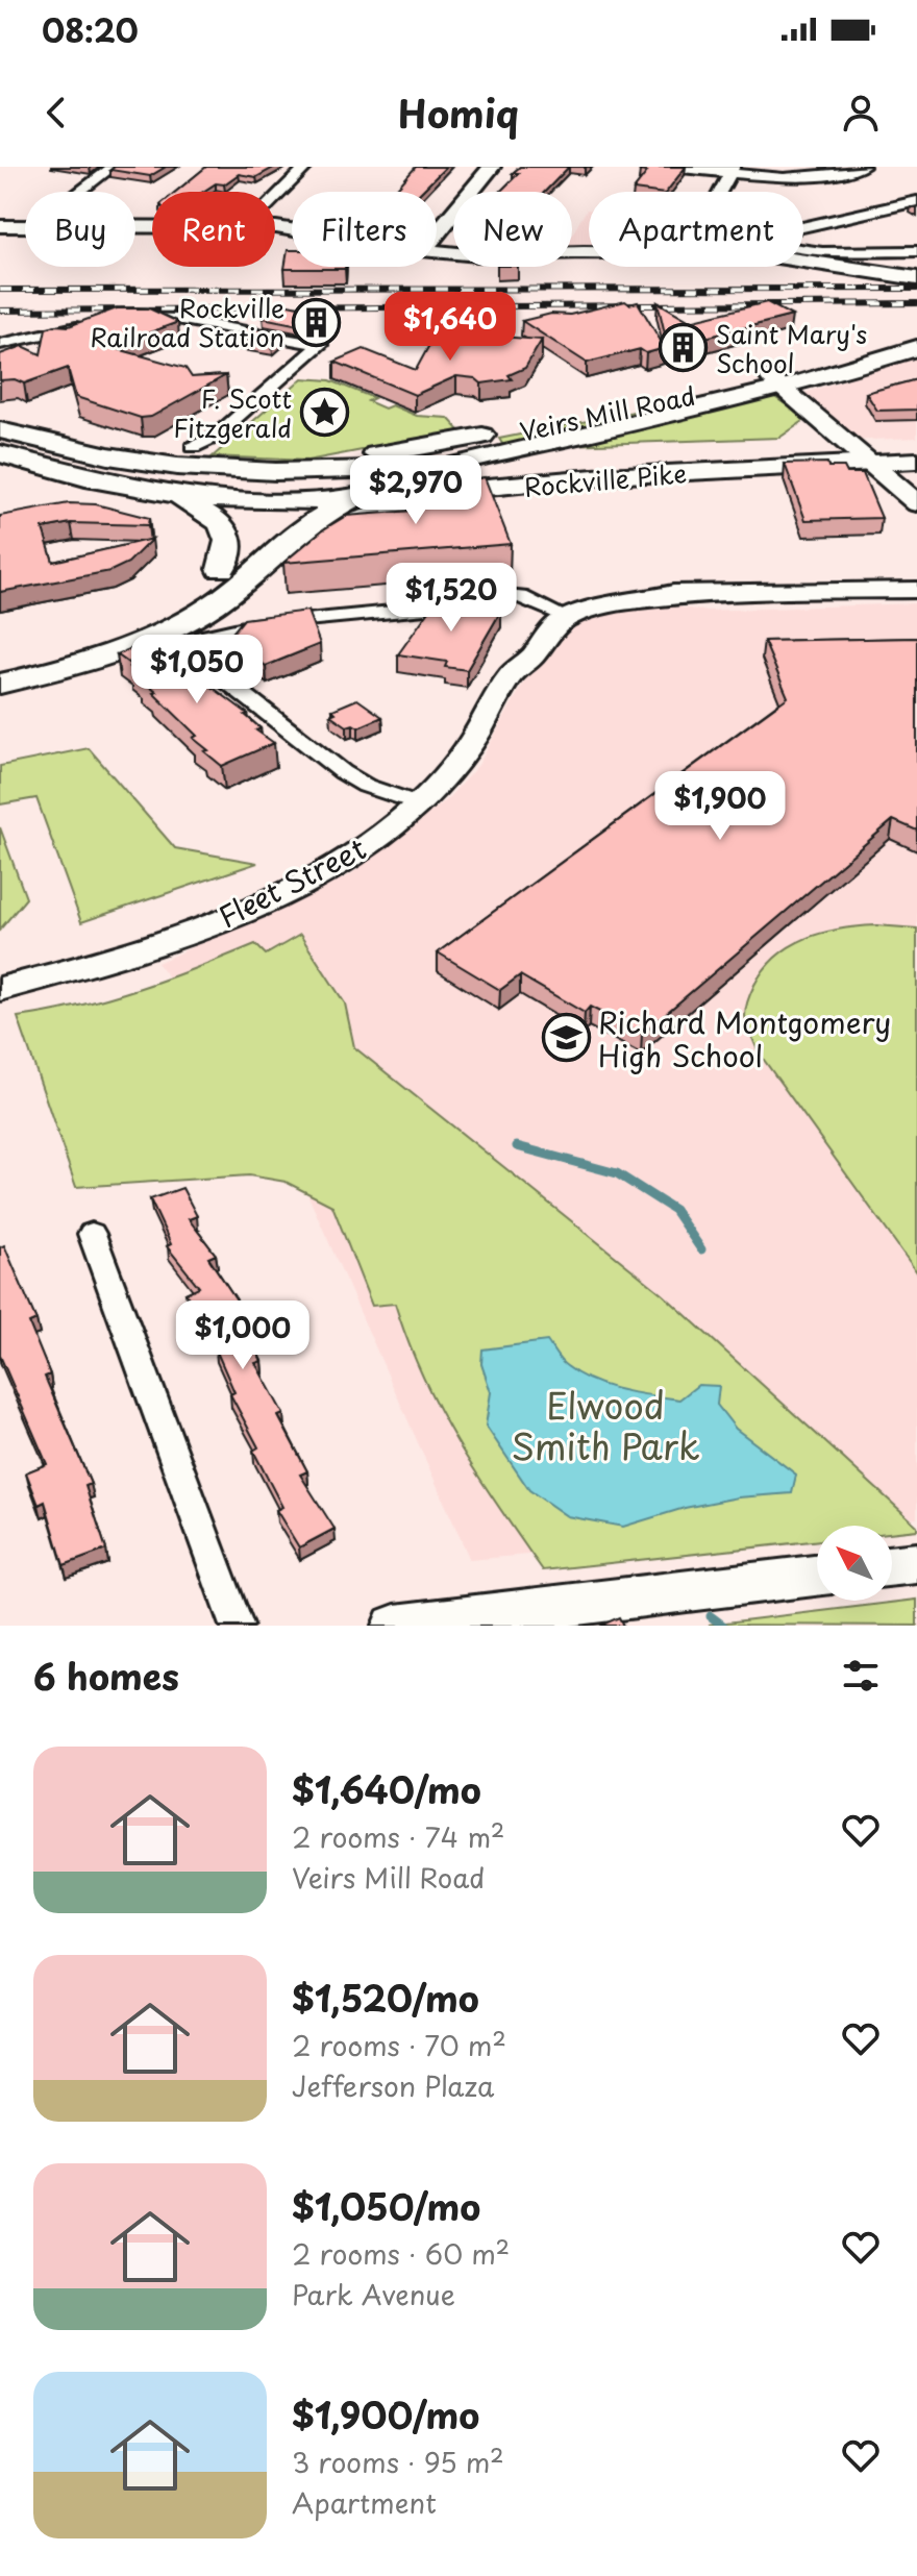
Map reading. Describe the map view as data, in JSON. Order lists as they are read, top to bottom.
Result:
{
  "streets": {
    "main road": ["Veirs Mill Road", "Rockville Pike"],
    "street": ["Fleet Street"]
  },
  "crossings": [
    ["Veirs Mill Road", "Rockville Pike"]
  ],
  "parks": ["Elwood Smith Park"],
  "places": {
    "building": ["Rockville Railroad Station", "Saint Mary's School"],
    "place": ["F. Scott Fitzgerald"],
    "school or university": ["Richard Montgomery High School"]
  },
  "north": "top left",
  "page": {
    "status": "08:20",
    "header": "Homiq",
    "chip": [
      "Buy",
      "Rent",
      "Filters",
      "New",
      "Apartment"
    ],
    "price": [
      "$1,640",
      "$2,970",
      "$1,520",
      "$1,050",
      "$1,900",
      "$1,000"
    ],
    "heading": "6 homes",
    "list": [
      {
        "name": "$1,640/mo",
        "note": "2 rooms · 74 m² · Veirs Mill Road"
      },
      {
        "name": "$1,520/mo",
        "note": "2 rooms · 70 m² · Jefferson Plaza"
      },
      {
        "name": "$1,050/mo",
        "note": "2 rooms · 60 m² · Park Avenue"
      },
      {
        "name": "$1,900/mo",
        "note": "3 rooms · 95 m² · Apartment"
      }
    ]
  }
}
